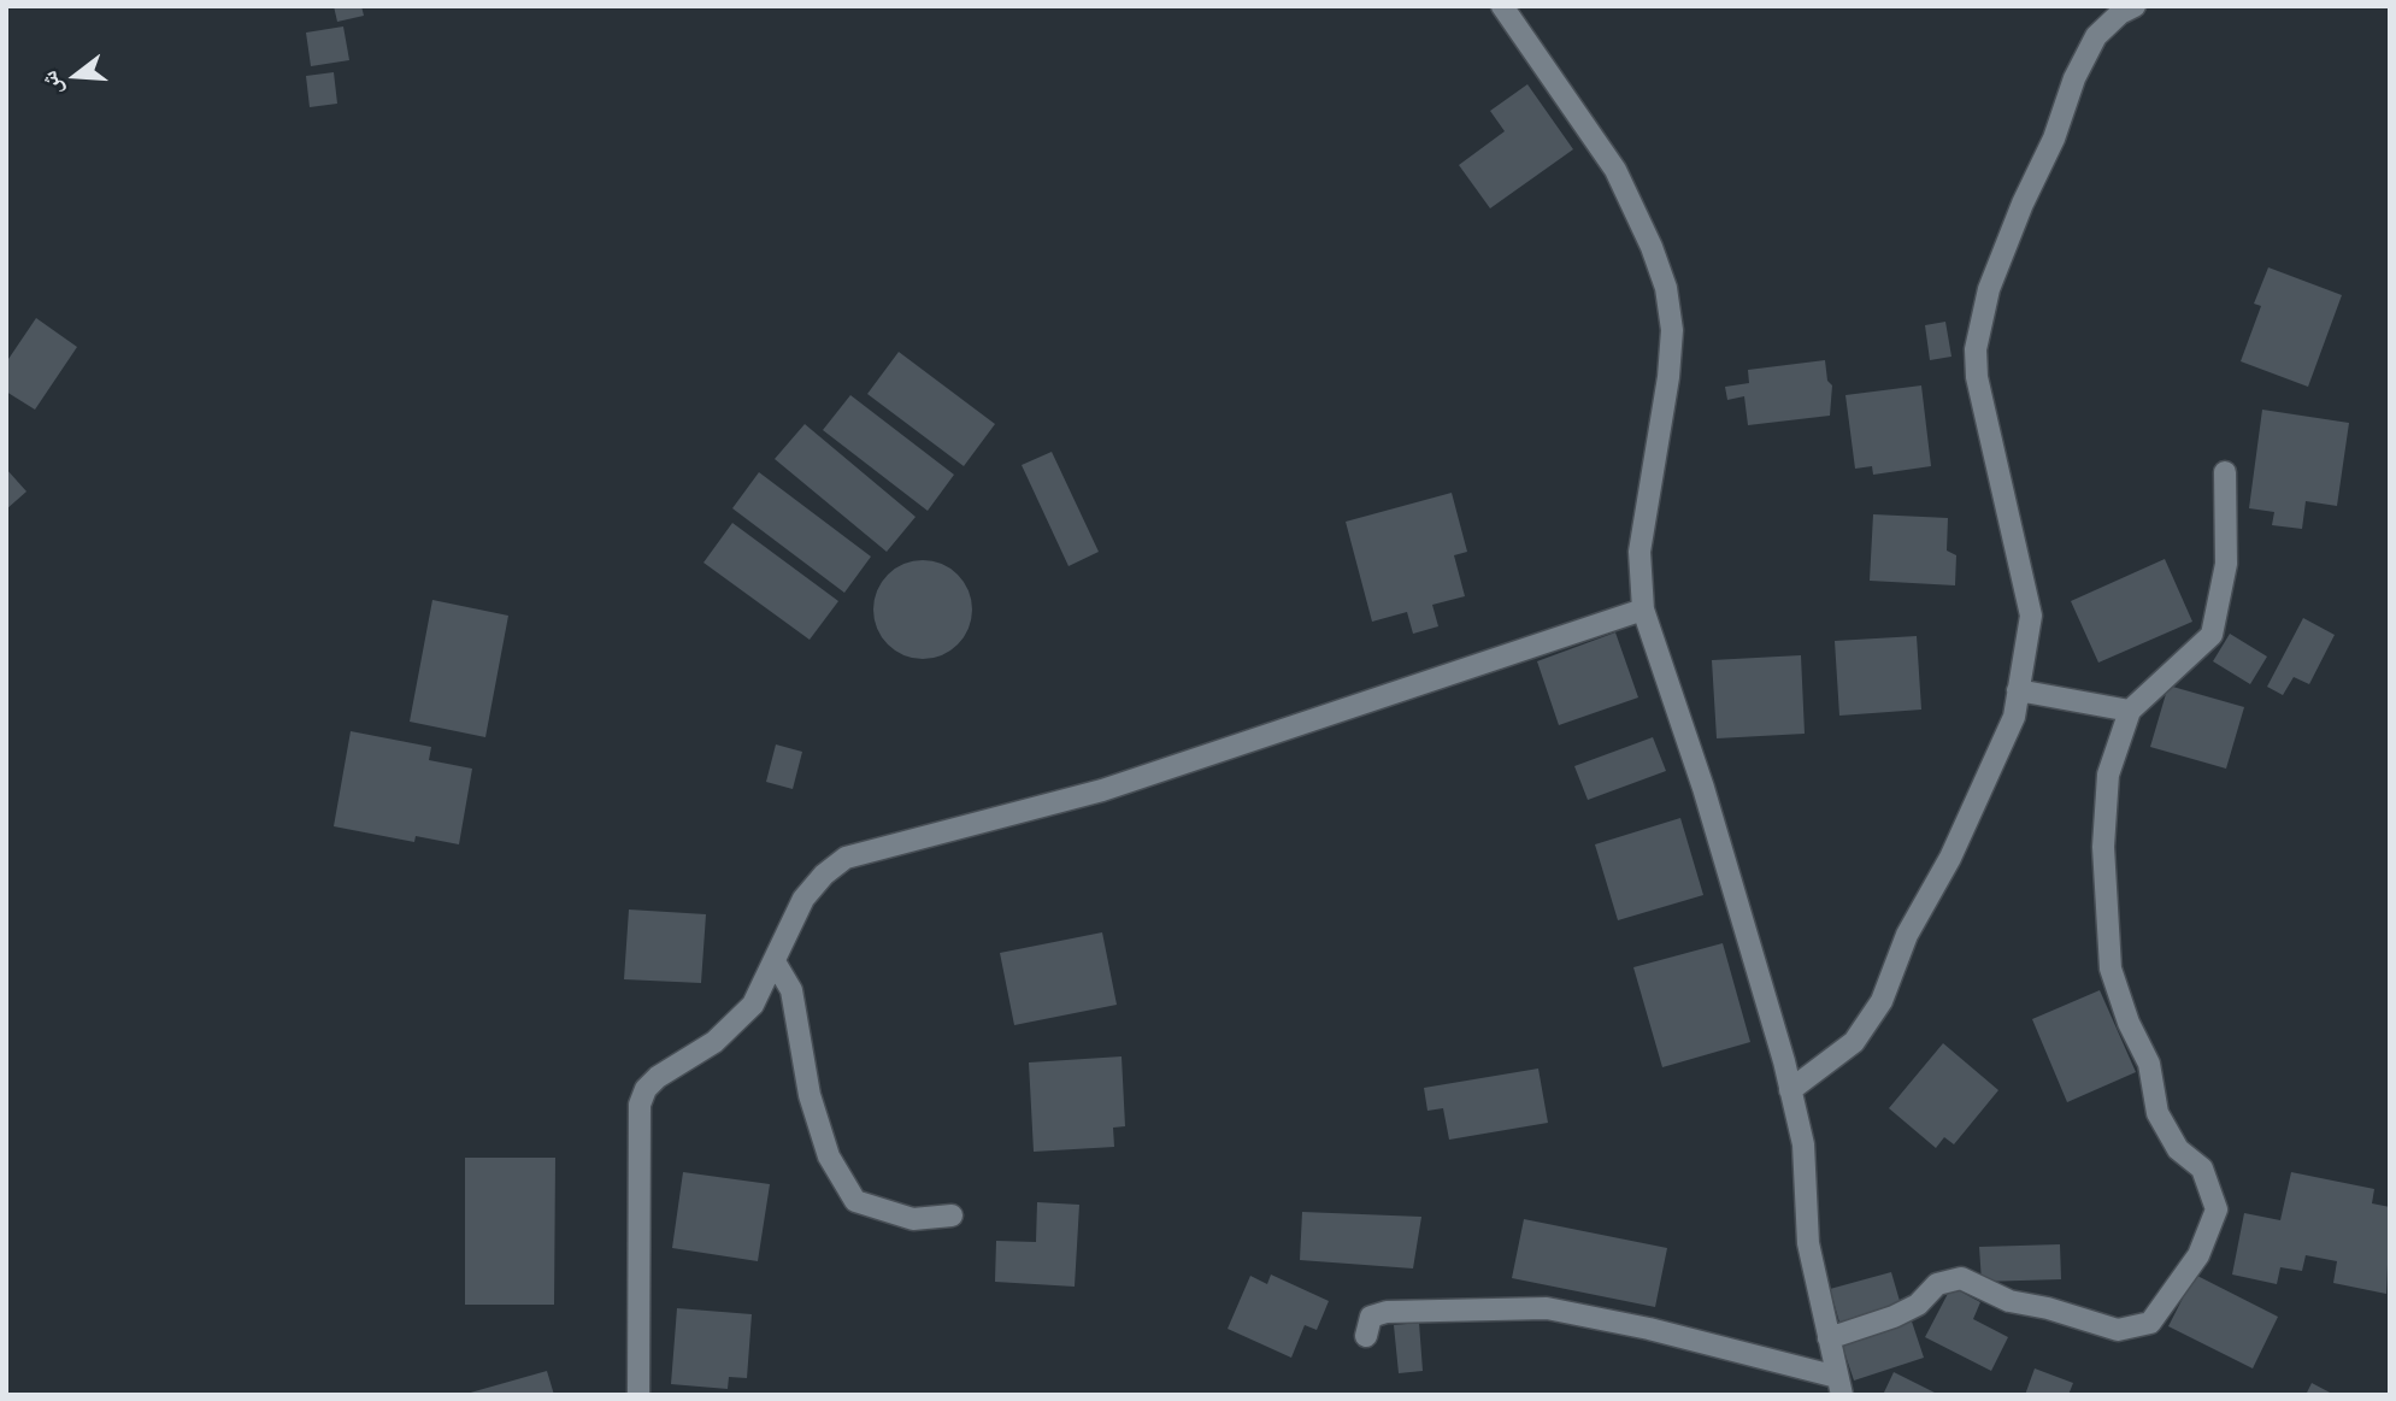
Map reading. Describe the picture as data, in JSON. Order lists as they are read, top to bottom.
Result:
{
  "north": "left"
}
